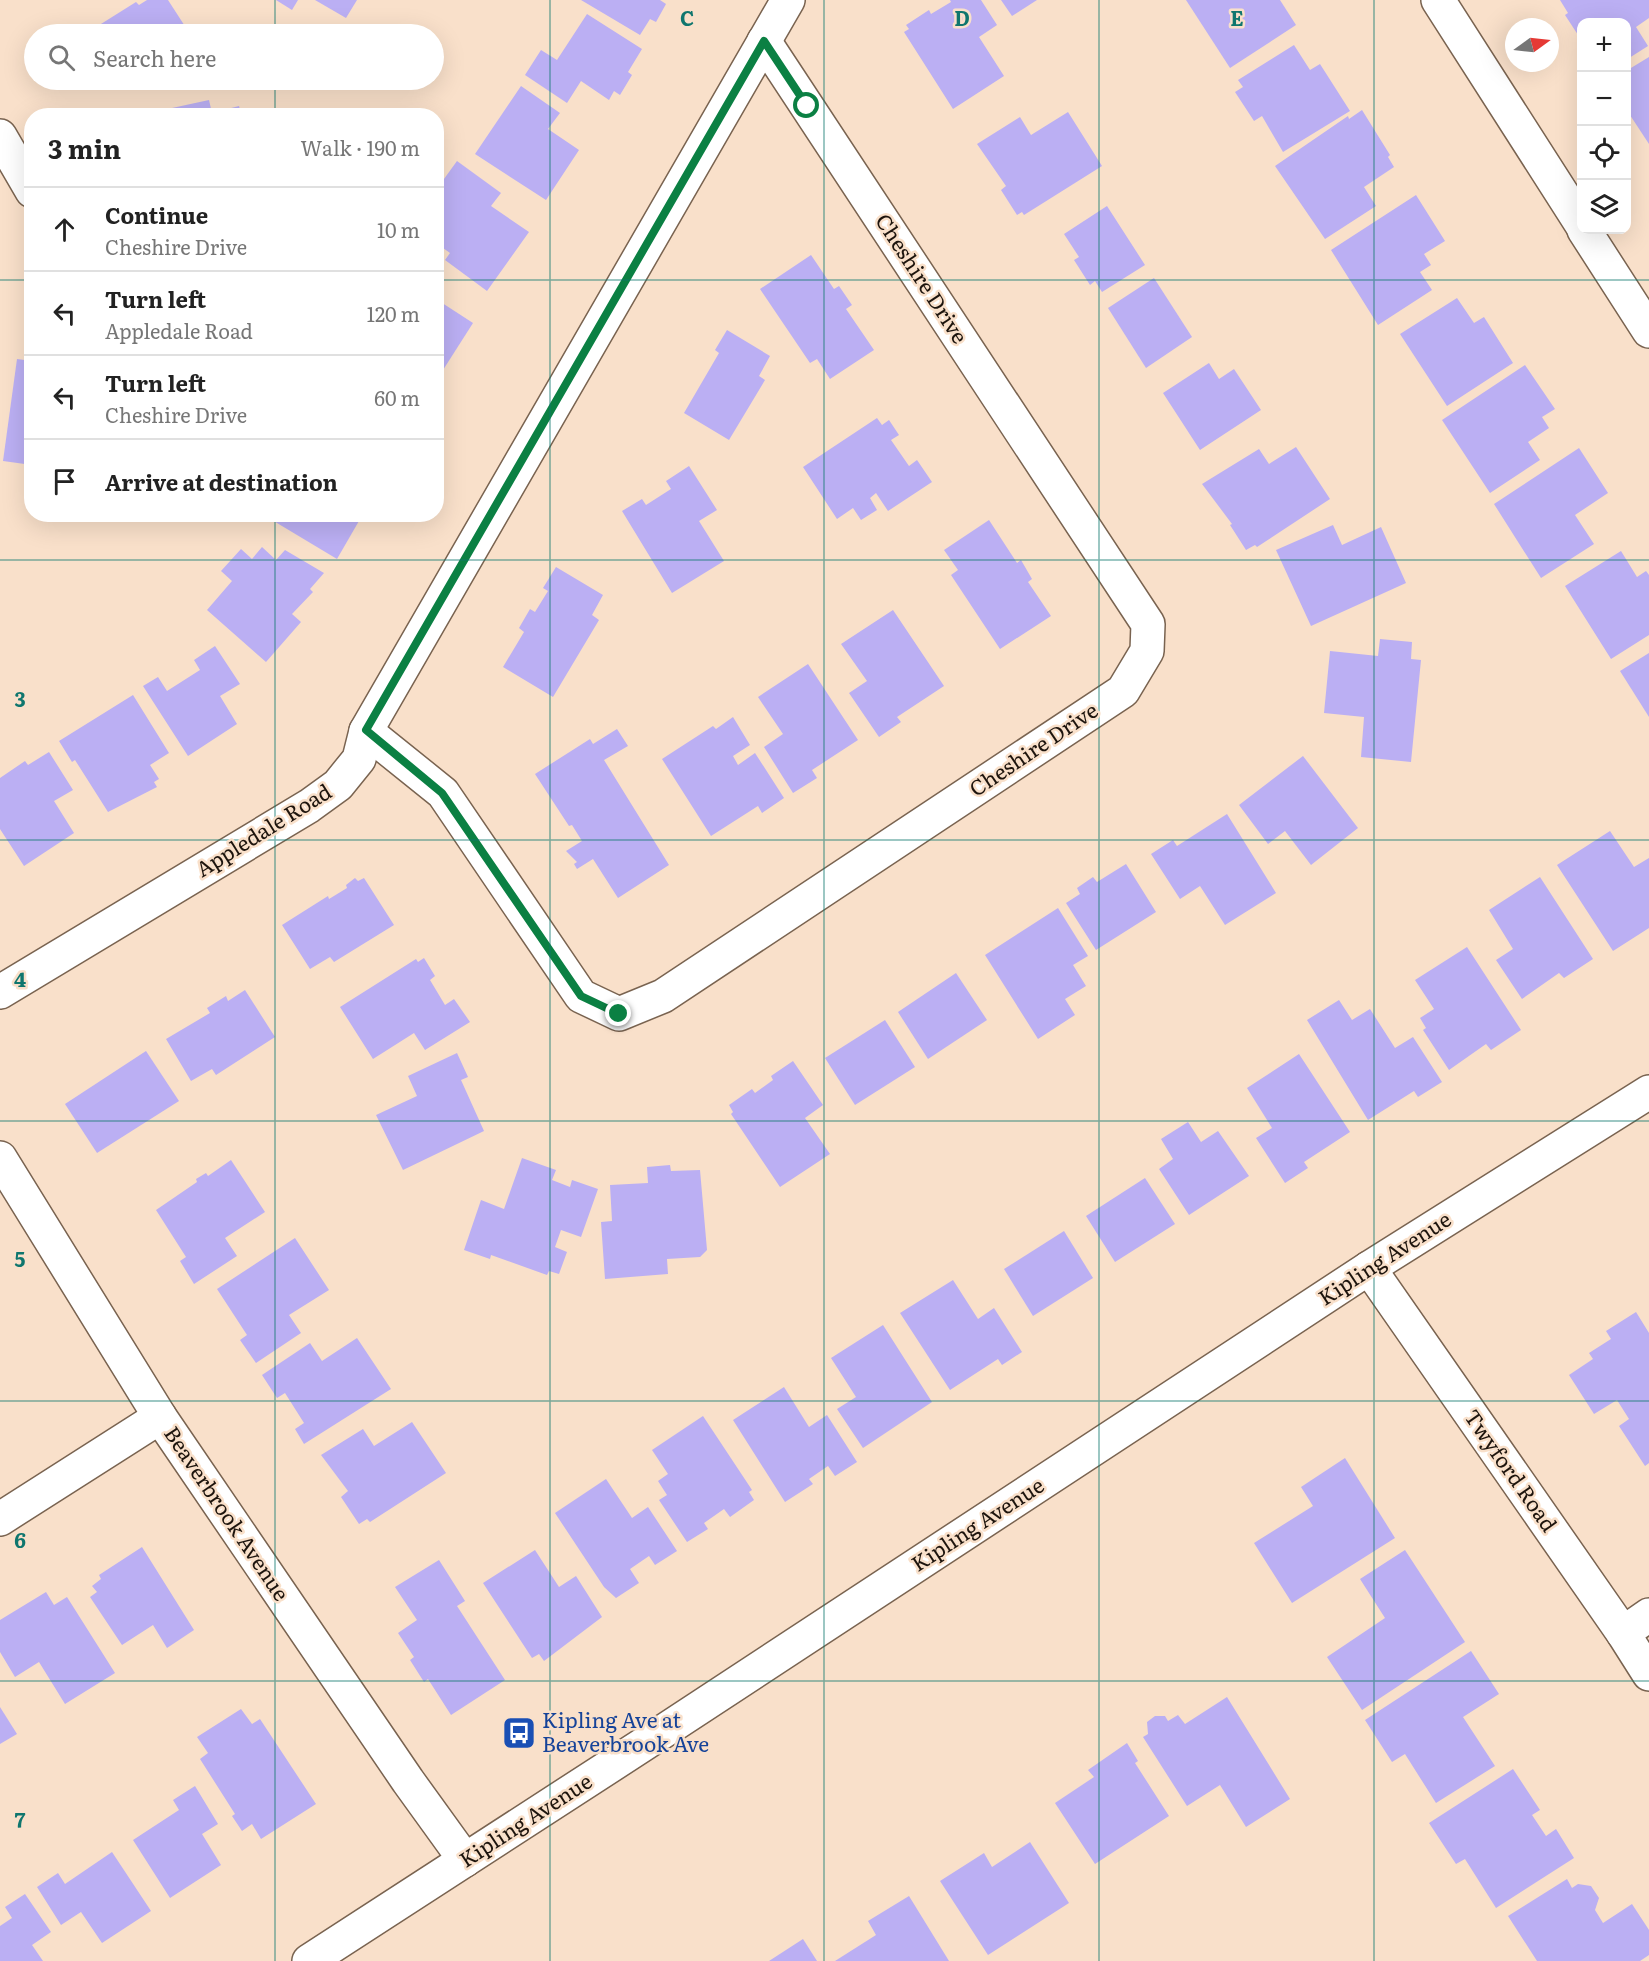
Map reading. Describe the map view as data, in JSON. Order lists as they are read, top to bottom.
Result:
{
  "streets": {
    "street": [
      "Cheshire Drive",
      "Appledale Road",
      "Kipling Avenue",
      "Twyford Road",
      "Beaverbrook Avenue"
    ]
  },
  "crossings": [
    ["Cheshire Drive", "Appledale Road"],
    ["Kipling Avenue", "Twyford Road"],
    ["Kipling Avenue", "Beaverbrook Avenue"]
  ],
  "places": {
    "bus stop": ["Kipling Ave at Beaverbrook Ave"]
  },
  "north": "right",
  "page": {
    "map_buttons": ["+", "−"],
    "search": "Search here",
    "heading": ["3 min", "Walk · 190 m"],
    "list": [
      ["Continue", "Cheshire Drive", "10 m"],
      ["Turn left", "Appledale Road", "120 m"],
      ["Turn left", "Cheshire Drive", "60 m"],
      "Arrive at destination"
    ]
  },
  "grid": {
    "columns": ["C", "D", "E"],
    "rows": [
      "3",
      "4",
      "5",
      "6",
      "7"
    ]
  }
}
